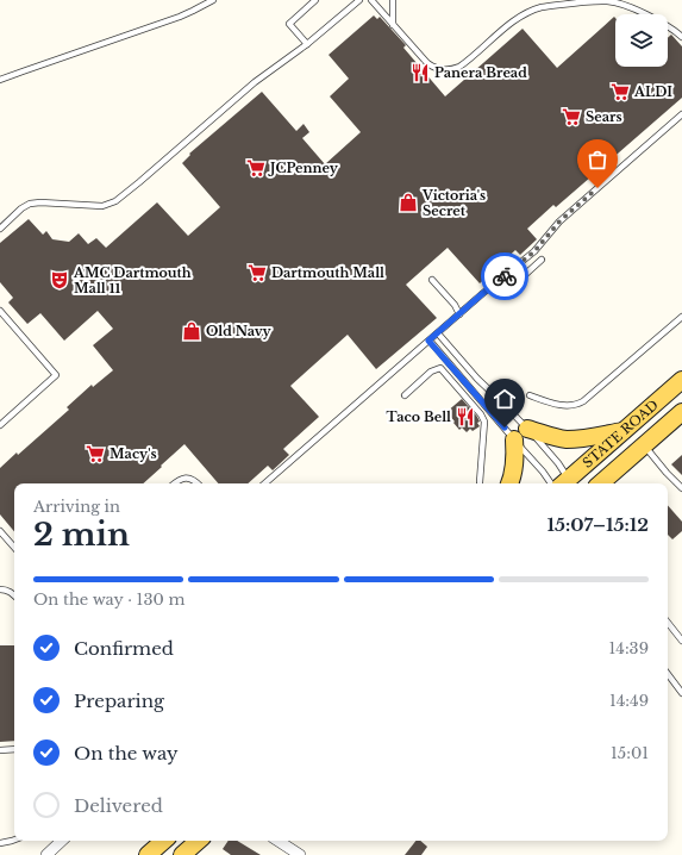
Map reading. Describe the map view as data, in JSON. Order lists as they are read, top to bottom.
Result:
{
  "streets": {
    "main road": ["STATE ROAD"]
  },
  "places": {
    "restaurant": ["Panera Bread", "Taco Bell"],
    "supermarket": [
      "ALDI",
      "Sears",
      "JCPenney",
      "Dartmouth Mall",
      "Macy's"
    ],
    "shop": ["Victoria's Secret", "Old Navy"],
    "theatre": ["AMC Dartmouth Mall 11"]
  },
  "page": {
    "heading": ["2 min", "Arriving in", "15:07–15:12"],
    "bar": "On the way · 130 m",
    "list": [
      ["Confirmed", "14:39"],
      ["Preparing", "14:49"],
      ["On the way", "15:01"],
      "Delivered"
    ]
  }
}
